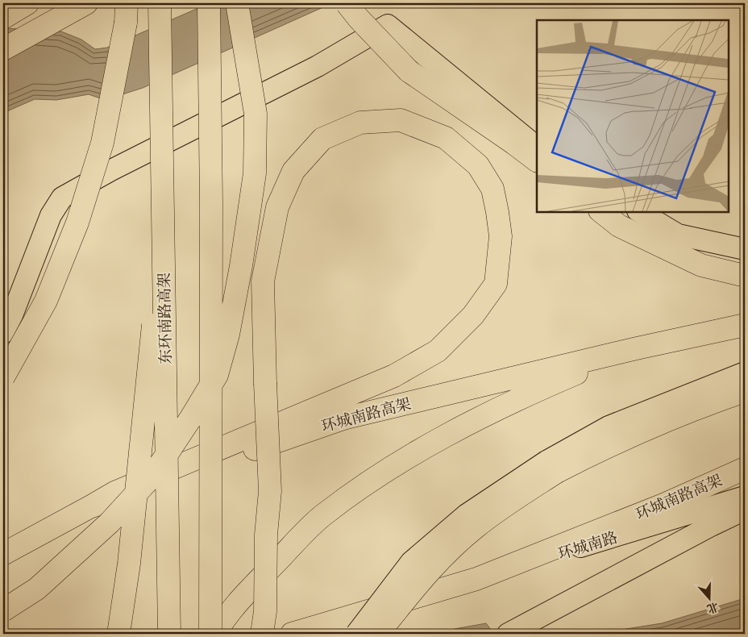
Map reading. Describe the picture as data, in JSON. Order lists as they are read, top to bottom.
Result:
{
  "streets": {
    "highway": ["东环南路高架", "环城南路高架"],
    "main road": ["环城南路"]
  },
  "crossings": [
    ["环城南路高架", "环城南路"]
  ],
  "north": "bottom"
}
